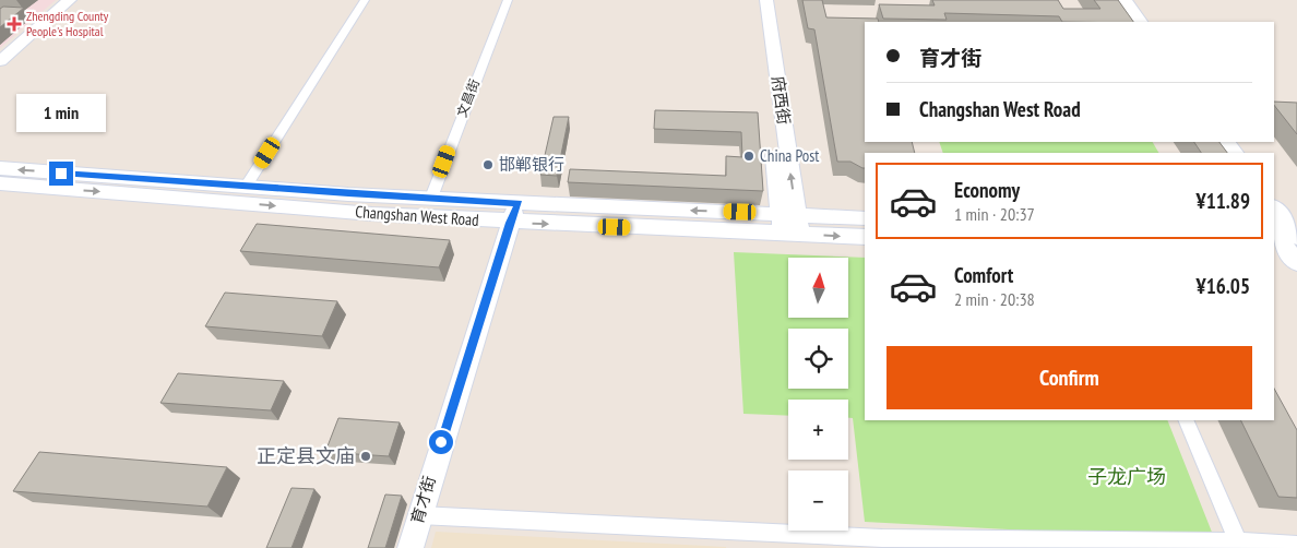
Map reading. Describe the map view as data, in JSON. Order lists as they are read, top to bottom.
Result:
{
  "streets": {
    "main road": ["Changshan West Road", "育才街"],
    "street": ["文昌街", "府西街"]
  },
  "crossings": [
    ["文昌街", "Changshan West Road"],
    ["府西街", "Changshan West Road"],
    ["Changshan West Road", "育才街"]
  ],
  "one_way": ["府西街"],
  "parks": ["子龙广场"],
  "places": {
    "health": ["Zhengding County People's Hospital"],
    "other": ["China Post", "邯郸银行", "正定县文庙"]
  },
  "north": "top",
  "page": {
    "banner": ["育才街", "Changshan West Road"],
    "bubble": "1 min",
    "list": [
      {
        "name": "Economy",
        "note": "1 min · 20:37",
        "value": "¥11.89"
      },
      {
        "name": "Comfort",
        "note": "2 min · 20:38",
        "value": "¥16.05"
      }
    ],
    "map_buttons": ["+", "−"],
    "buttons": "Confirm"
  }
}
